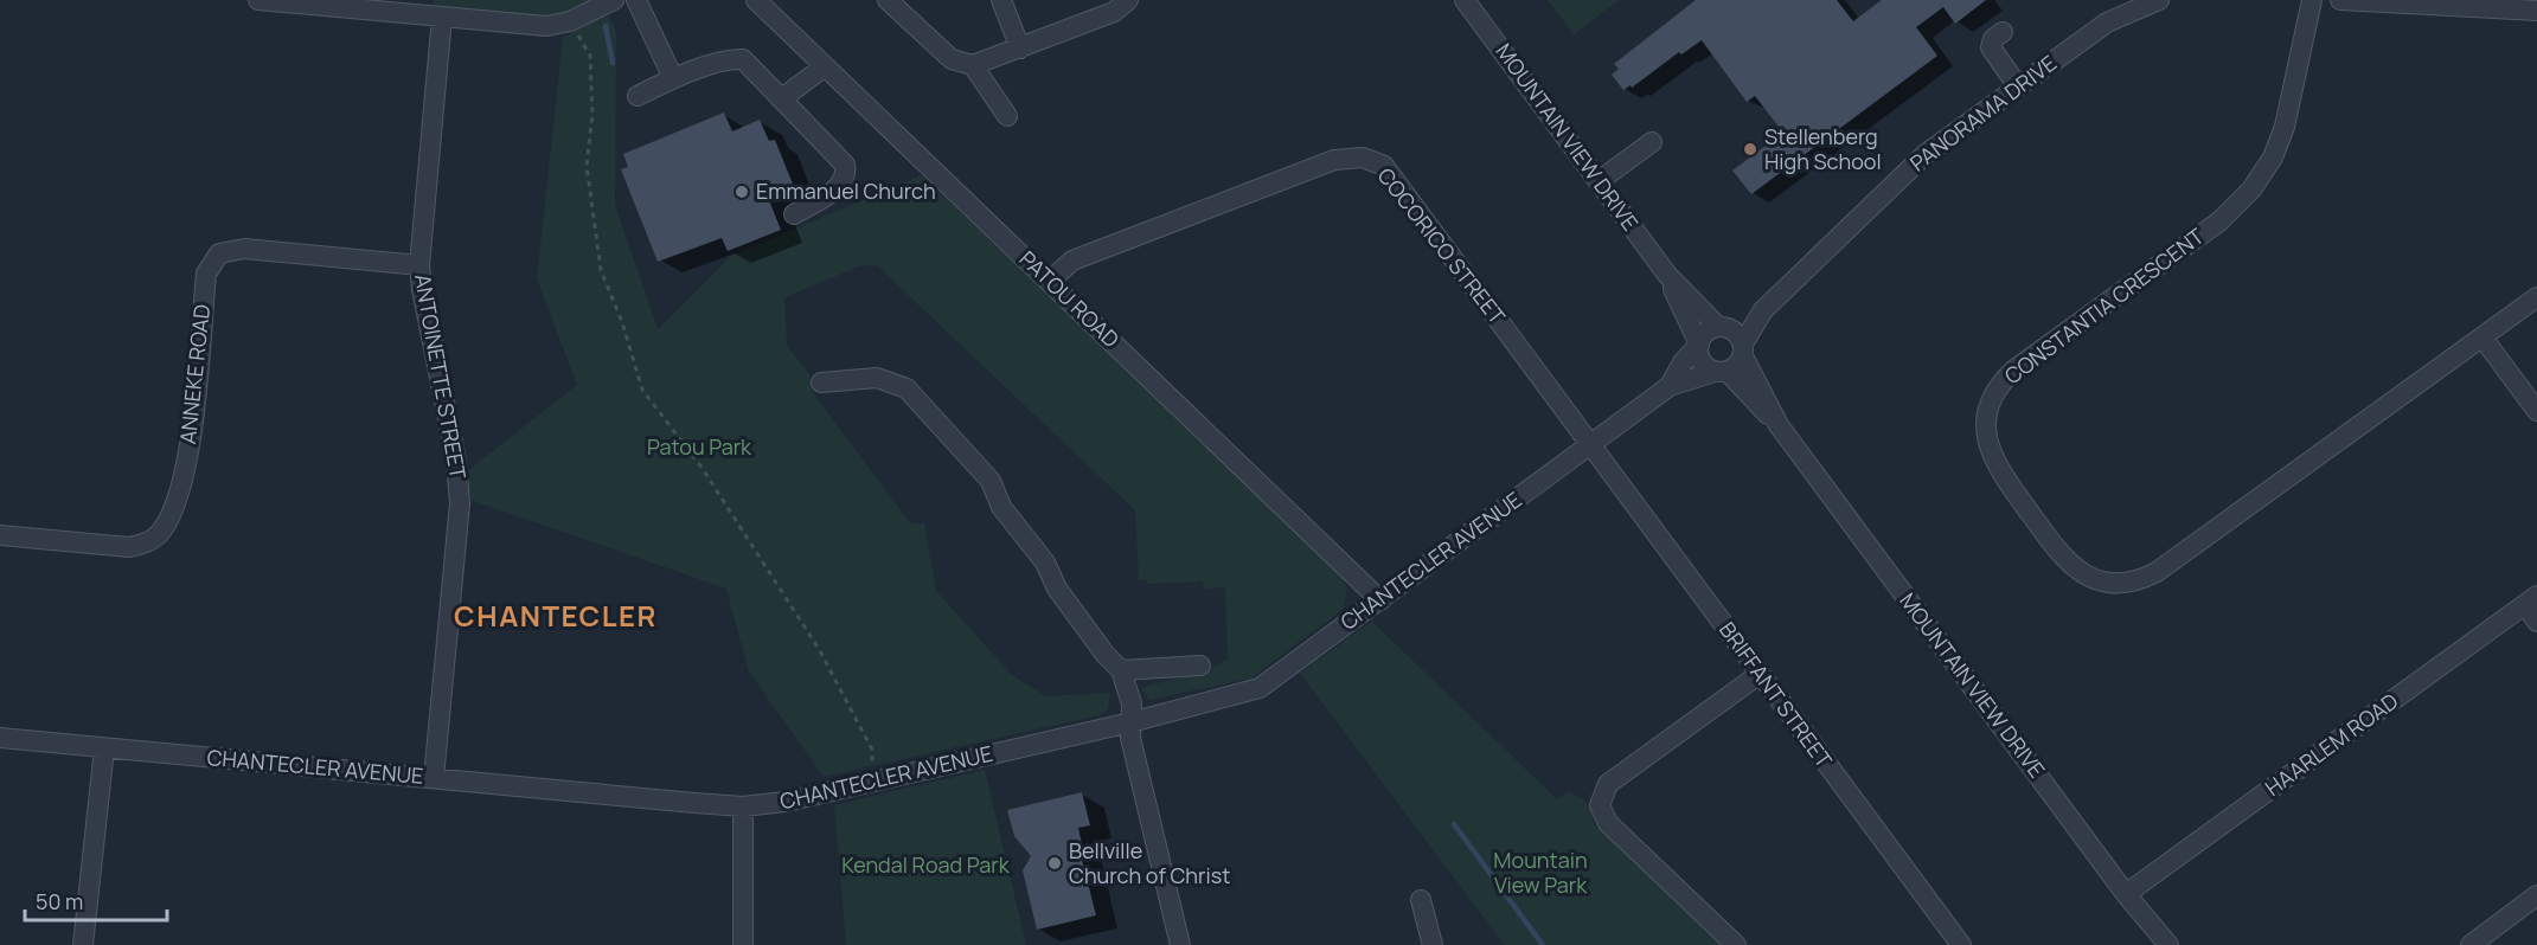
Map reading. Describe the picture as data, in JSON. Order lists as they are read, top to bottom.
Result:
{
  "streets": {
    "street": [
      "PANORAMA DRIVE",
      "MOUNTAIN VIEW DRIVE",
      "COCORICO STREET",
      "PATOU ROAD",
      "CONSTANTIA CRESCENT",
      "ANNEKE ROAD",
      "ANTOINETTE STREET",
      "CHANTECLER AVENUE",
      "BRIFFANT STREET",
      "HAARLEM ROAD"
    ]
  },
  "crossings": [
    ["PANORAMA DRIVE", "MOUNTAIN VIEW DRIVE"],
    ["PANORAMA DRIVE", "CHANTECLER AVENUE"],
    ["MOUNTAIN VIEW DRIVE", "CHANTECLER AVENUE"],
    ["MOUNTAIN VIEW DRIVE", "HAARLEM ROAD"],
    ["COCORICO STREET", "PATOU ROAD"],
    ["COCORICO STREET", "CHANTECLER AVENUE"],
    ["COCORICO STREET", "BRIFFANT STREET"],
    ["PATOU ROAD", "CHANTECLER AVENUE"],
    ["ANNEKE ROAD", "ANTOINETTE STREET"],
    ["ANTOINETTE STREET", "CHANTECLER AVENUE"],
    ["CHANTECLER AVENUE", "BRIFFANT STREET"]
  ],
  "districts": ["CHANTECLER"],
  "parks": ["Patou Park", "Mountain View Park", "Kendal Road Park"],
  "places": ["Stellenberg High School", "Emmanuel Church", "Bellville Church of Christ"],
  "scale_bar": "50 m"
}
